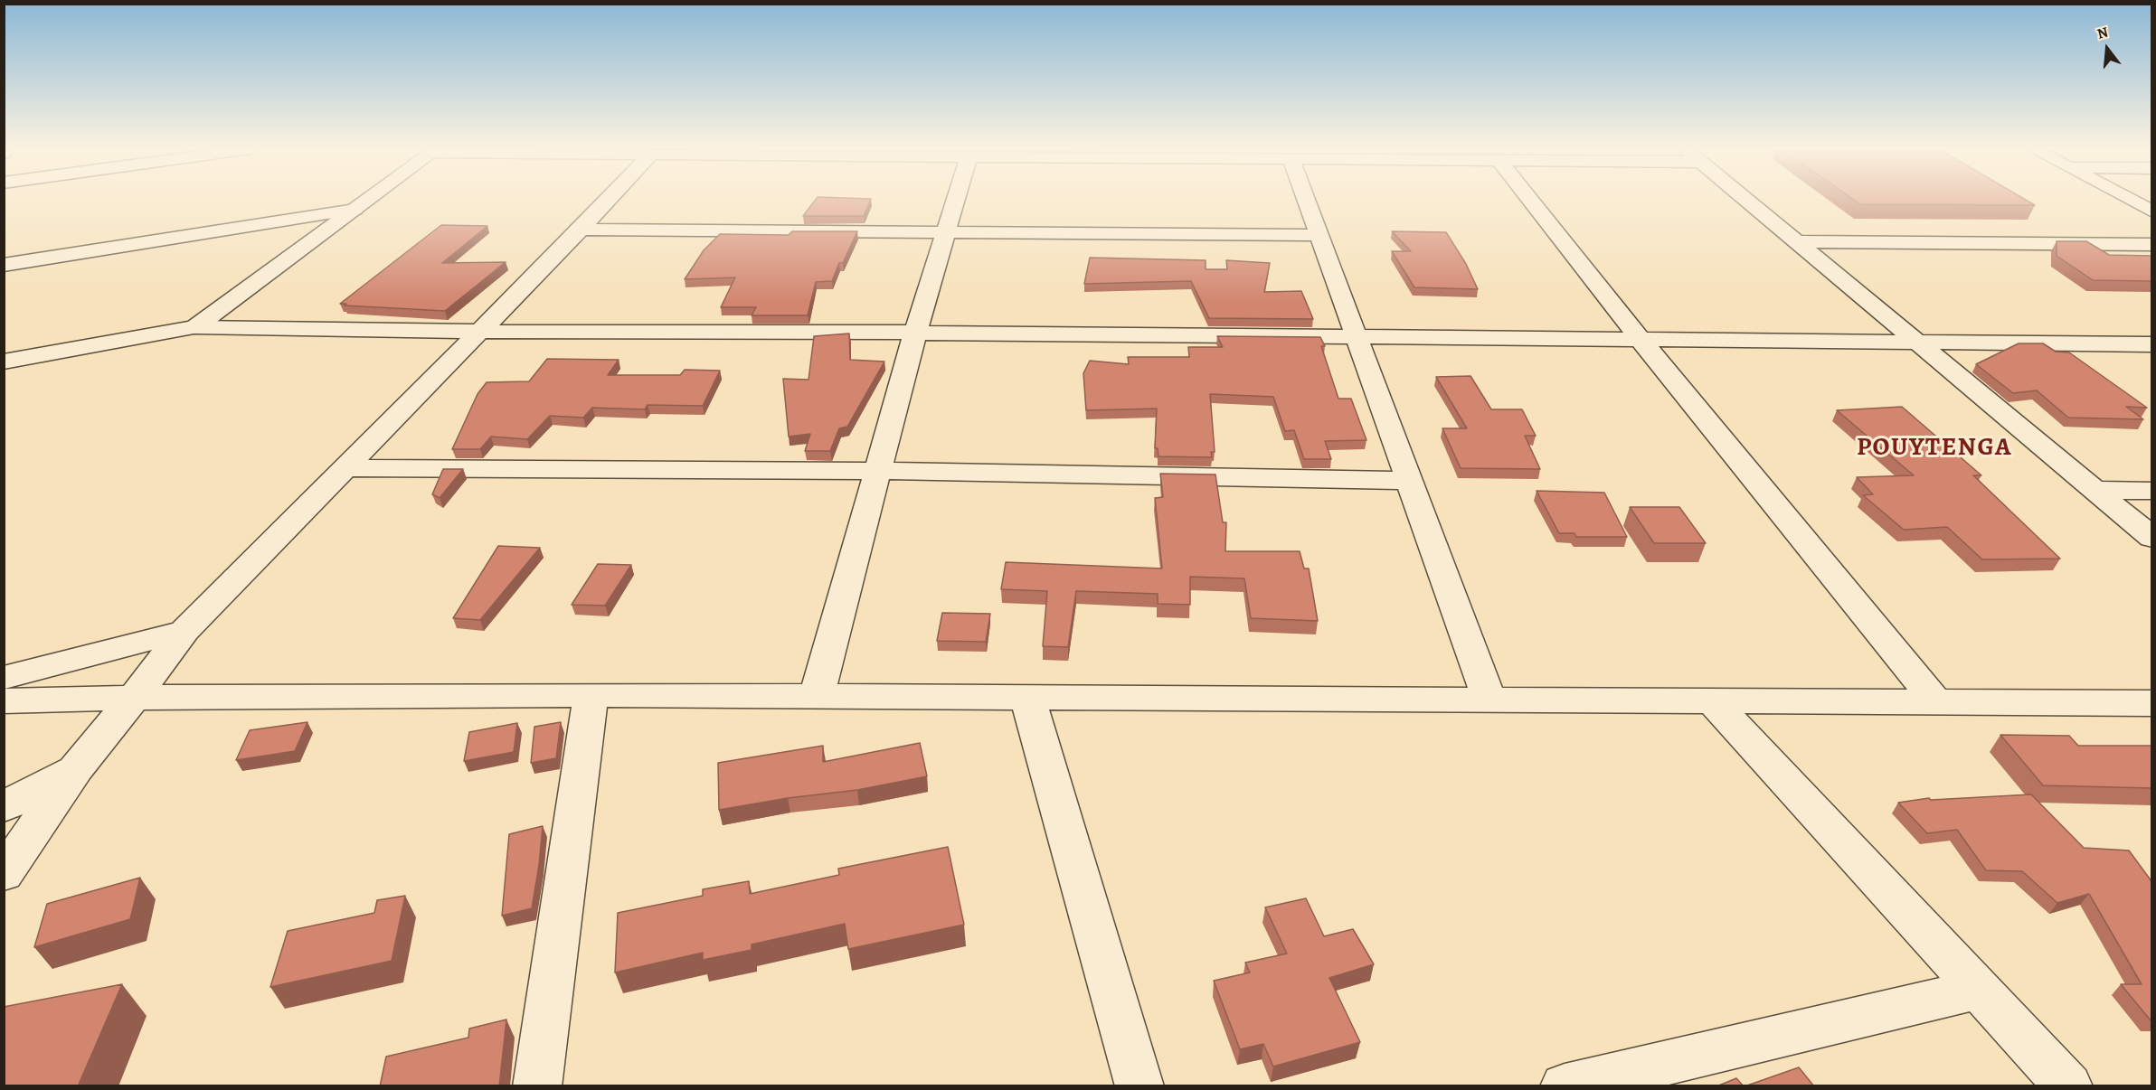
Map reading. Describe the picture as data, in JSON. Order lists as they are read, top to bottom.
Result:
{
  "districts": ["POUYTENGA"],
  "north": "top"
}
